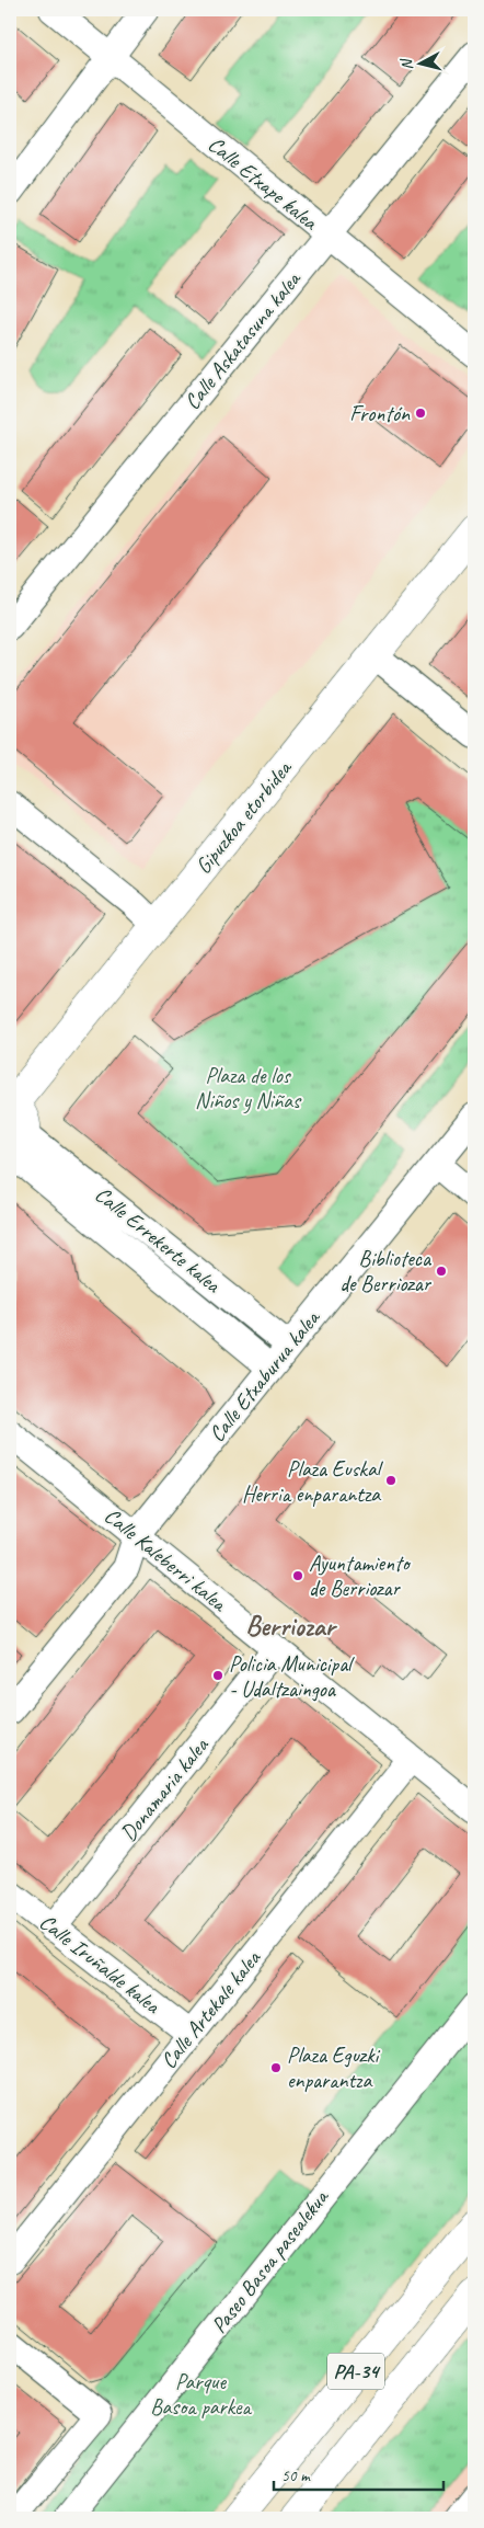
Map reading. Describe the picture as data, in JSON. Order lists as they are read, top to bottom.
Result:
{
  "streets": {
    "main road": ["Gipuzkoa etorbidea", "PA-34"],
    "street": [
      "Calle Etxape kalea",
      "Calle Askatasuna kalea",
      "Calle Errekerte kalea",
      "Calle Etxaburua kalea",
      "Calle Kaleberri kalea",
      "Donamaria kalea",
      "Calle Iruñalde kalea",
      "Calle Artekale kalea",
      "Paseo Basoa pasealekua"
    ]
  },
  "crossings": [
    ["Calle Etxape kalea", "Calle Askatasuna kalea"],
    ["Gipuzkoa etorbidea", "Calle Errekerte kalea"],
    ["Calle Errekerte kalea", "Calle Etxaburua kalea"],
    ["Calle Etxaburua kalea", "Calle Kaleberri kalea"],
    ["Calle Kaleberri kalea", "Donamaria kalea"],
    ["Calle Kaleberri kalea", "Calle Artekale kalea"],
    ["Donamaria kalea", "Calle Iruñalde kalea"],
    ["Calle Iruñalde kalea", "Calle Artekale kalea"]
  ],
  "districts": ["Berriozar"],
  "parks": ["Plaza de los Niños y Niñas", "Parque Basoa parkea"],
  "places": [
    "Frontón",
    "Biblioteca de Berriozar",
    "Plaza Euskal Herria enparantza",
    "Ayuntamiento de Berriozar",
    "Policia Municipal - Udaltzaingoa",
    "Plaza Eguzki enparantza"
  ],
  "scale_bar": "50 m",
  "north": "left"
}
